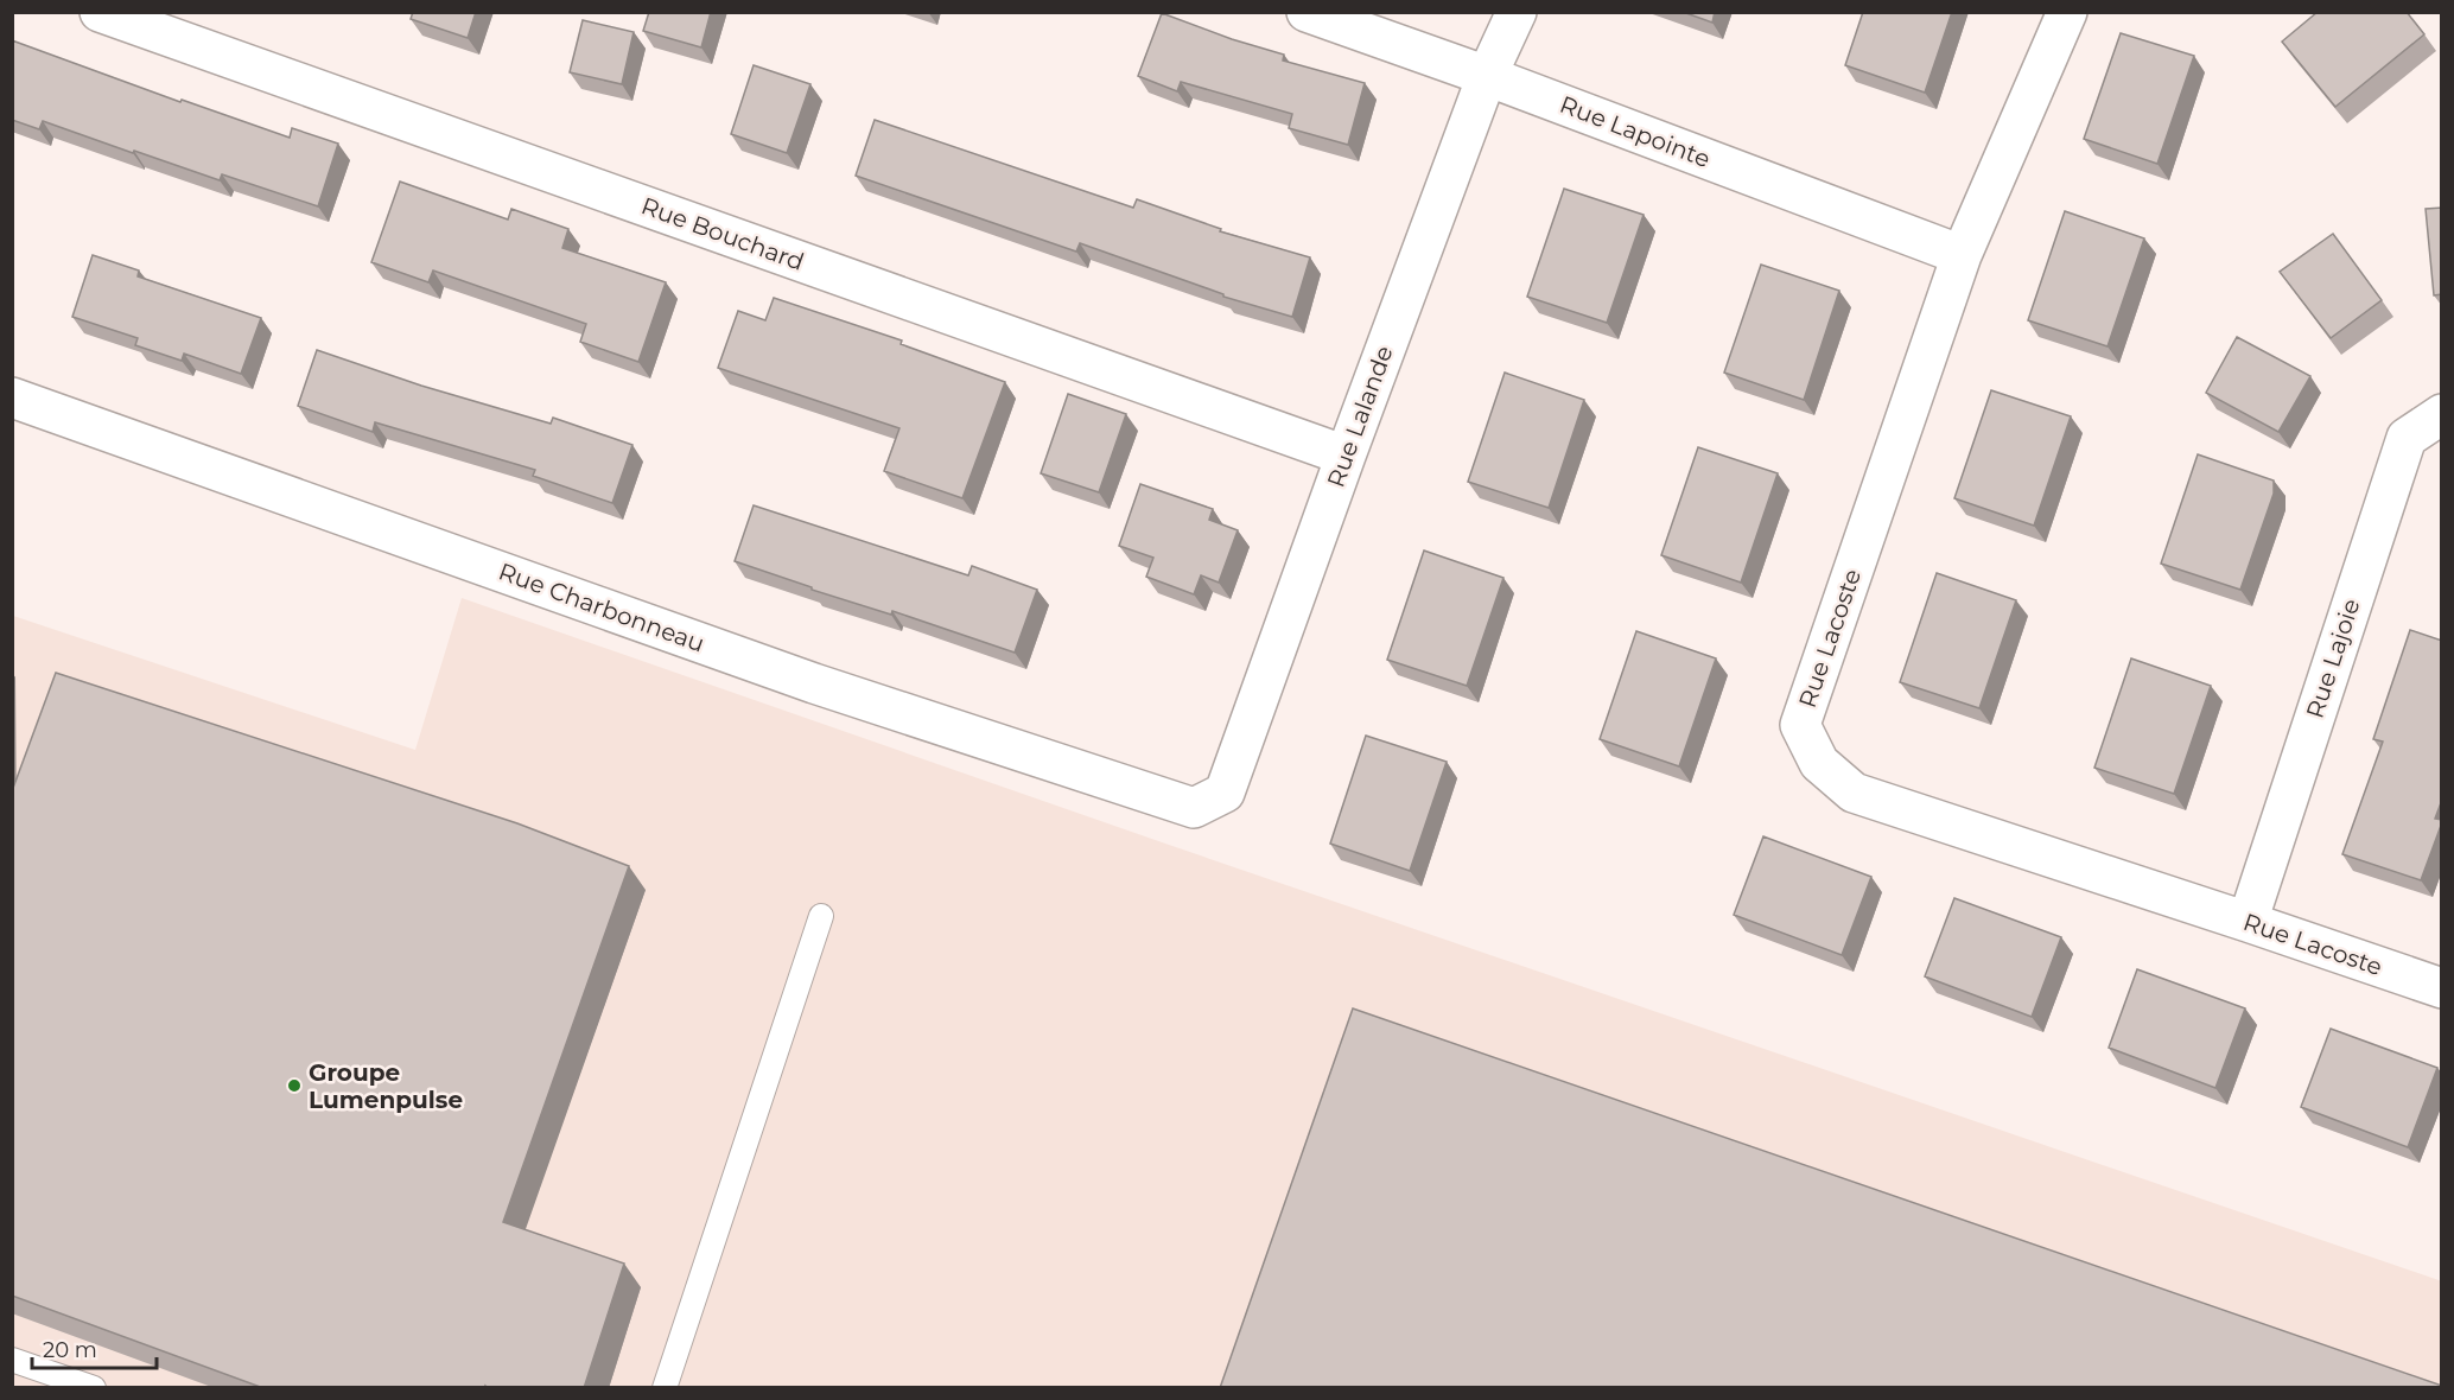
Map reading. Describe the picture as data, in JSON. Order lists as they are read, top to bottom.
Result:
{
  "streets": {
    "street": [
      "Rue Lapointe",
      "Rue Bouchard",
      "Rue Lalande",
      "Rue Charbonneau",
      "Rue Lacoste",
      "Rue Lajoie"
    ]
  },
  "crossings": [
    ["Rue Lapointe", "Rue Lalande"],
    ["Rue Lapointe", "Rue Lacoste"],
    ["Rue Bouchard", "Rue Lalande"],
    ["Rue Lalande", "Rue Charbonneau"],
    ["Rue Lacoste", "Rue Lajoie"]
  ],
  "places": ["Groupe Lumenpulse"],
  "scale_bar": "20 m"
}
